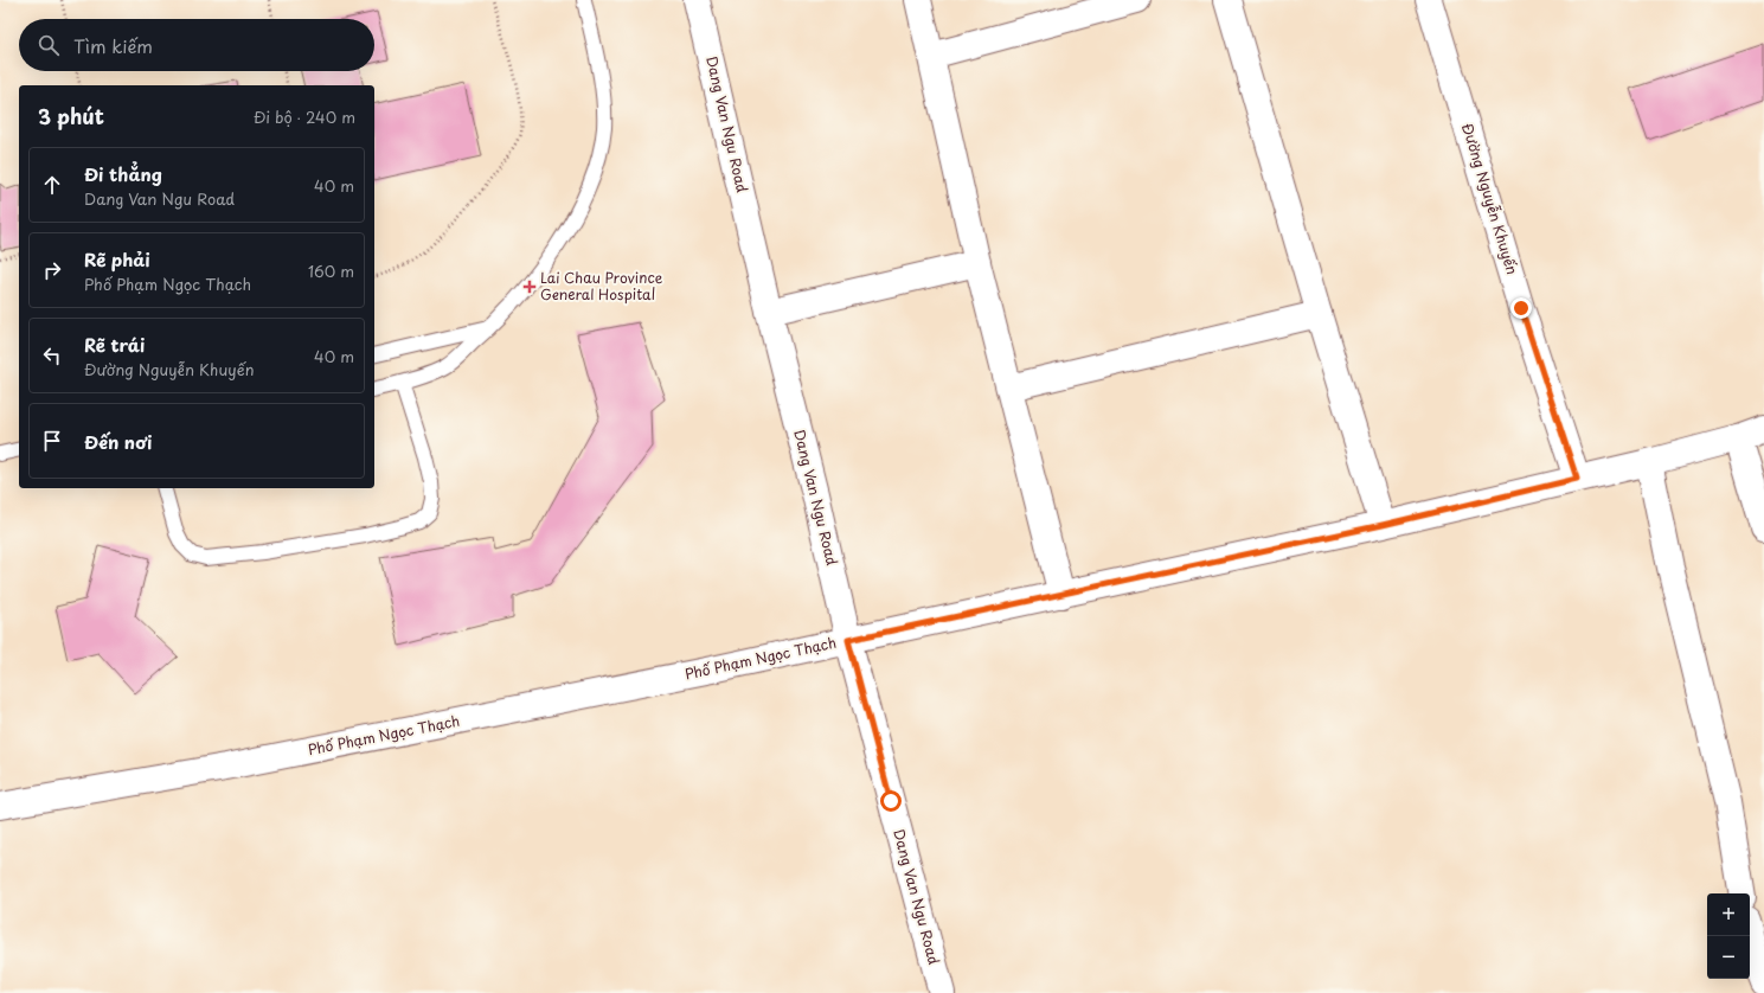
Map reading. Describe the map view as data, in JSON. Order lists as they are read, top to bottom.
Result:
{
  "streets": {
    "street": ["Dang Van Ngu Road", "Đường Nguyễn Khuyến", "Phố Phạm Ngọc Thạch"]
  },
  "crossings": [
    ["Dang Van Ngu Road", "Phố Phạm Ngọc Thạch"],
    ["Đường Nguyễn Khuyến", "Phố Phạm Ngọc Thạch"]
  ],
  "places": {
    "health": ["Lai Chau Province General Hospital"]
  },
  "page": {
    "search": "Tìm kiếm",
    "heading": ["3 phút", "Đi bộ · 240 m"],
    "list": [
      ["Đi thẳng", "Dang Van Ngu Road", "40 m"],
      ["Rẽ phải", "Phố Phạm Ngọc Thạch", "160 m"],
      ["Rẽ trái", "Đường Nguyễn Khuyến", "40 m"],
      "Đến nơi"
    ],
    "map_buttons": ["+", "−"]
  }
}
